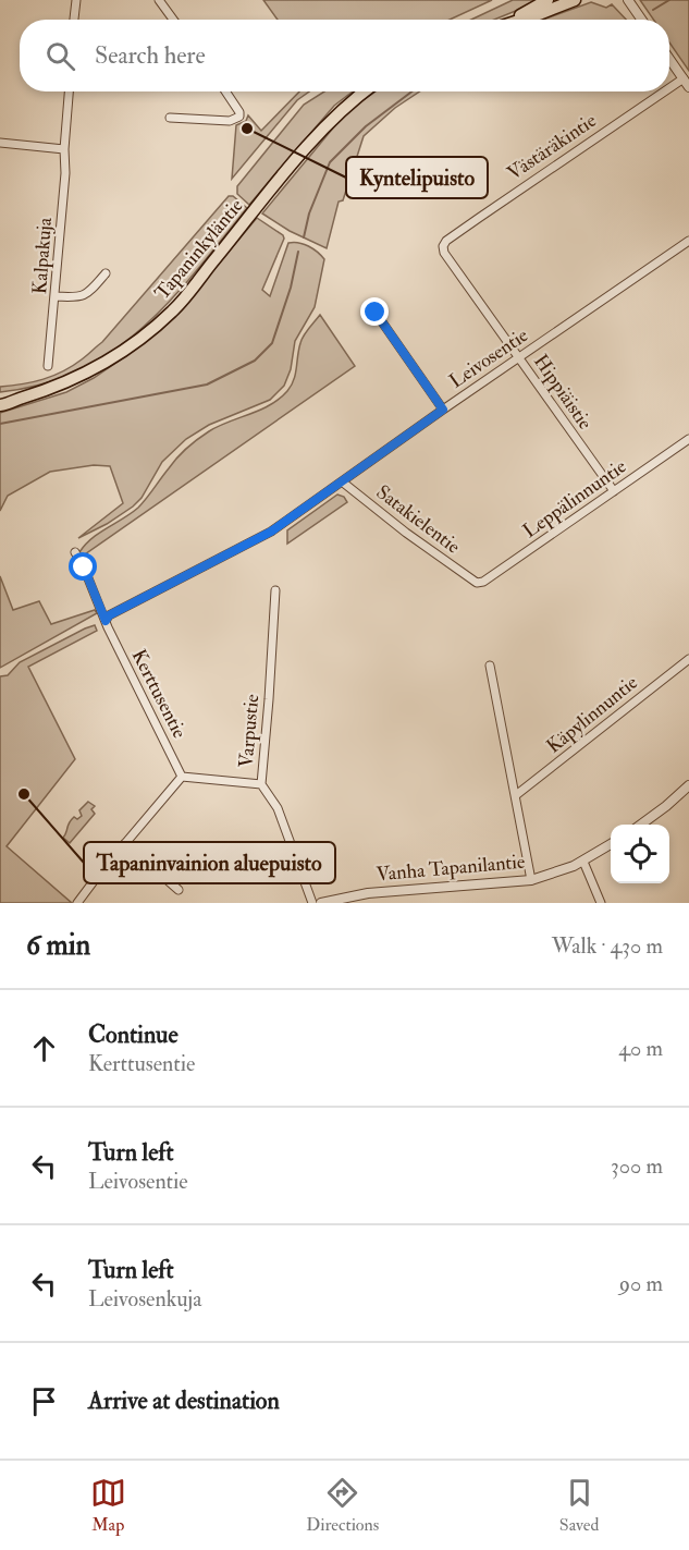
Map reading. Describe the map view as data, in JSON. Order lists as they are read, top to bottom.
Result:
{
  "streets": {
    "main road": ["Tapaninkyläntie"],
    "street": [
      "Västäräkintie",
      "Kalpakuja",
      "Leivosentie",
      "Hippiäistie",
      "Leppälinnuntie",
      "Satakielentie",
      "Kerttusentie",
      "Käpylinnuntie",
      "Varpustie",
      "Vanha Tapanilantie"
    ]
  },
  "crossings": [
    ["Västäräkintie", "Hippiäistie"],
    ["Leivosentie", "Hippiäistie"],
    ["Leivosentie", "Satakielentie"],
    ["Leivosentie", "Kerttusentie"],
    ["Hippiäistie", "Leppälinnuntie"],
    ["Leppälinnuntie", "Satakielentie"]
  ],
  "places": ["Kyntelipuisto", "Tapaninvainion aluepuisto"],
  "page": {
    "search": "Search here",
    "heading": ["6 min", "Walk · 430 m"],
    "list": [
      ["Continue", "Kerttusentie", "40 m"],
      ["Turn left", "Leivosentie", "300 m"],
      ["Turn left", "Leivosenkuja", "90 m"],
      "Arrive at destination"
    ],
    "nav": ["Map", "Directions", "Saved"]
  }
}
